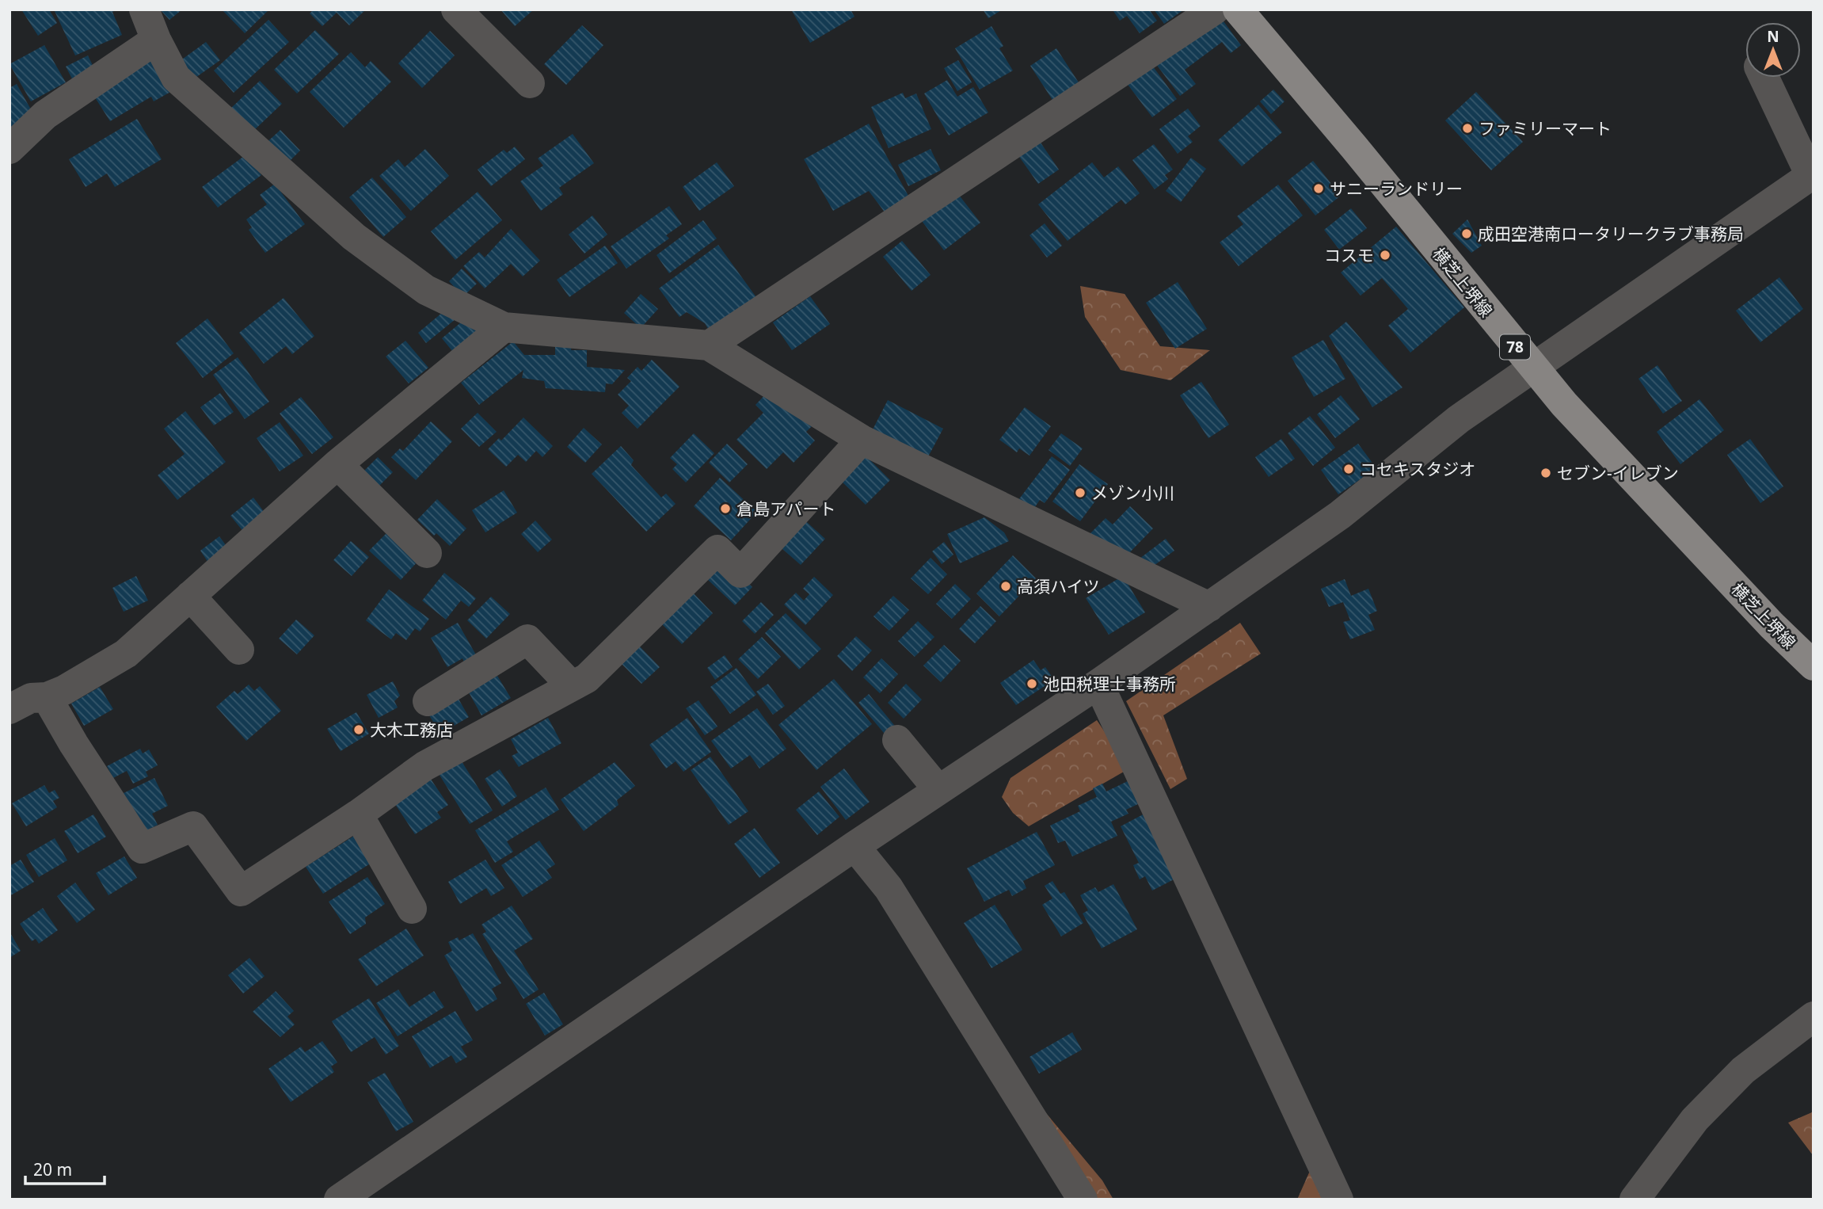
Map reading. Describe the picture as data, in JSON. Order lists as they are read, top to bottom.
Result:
{
  "streets": {
    "main road": ["横芝上堺線", "78"]
  },
  "places": [
    "ファミリーマート",
    "サニーランドリー",
    "成田空港南ロータリークラブ事務局",
    "コスモ",
    "コセキスタジオ",
    "セブン-イレブン",
    "メゾン小川",
    "倉島アパート",
    "高須ハイツ",
    "池田税理士事務所",
    "大木工務店"
  ],
  "scale_bar": "20 m",
  "north": "top"
}
